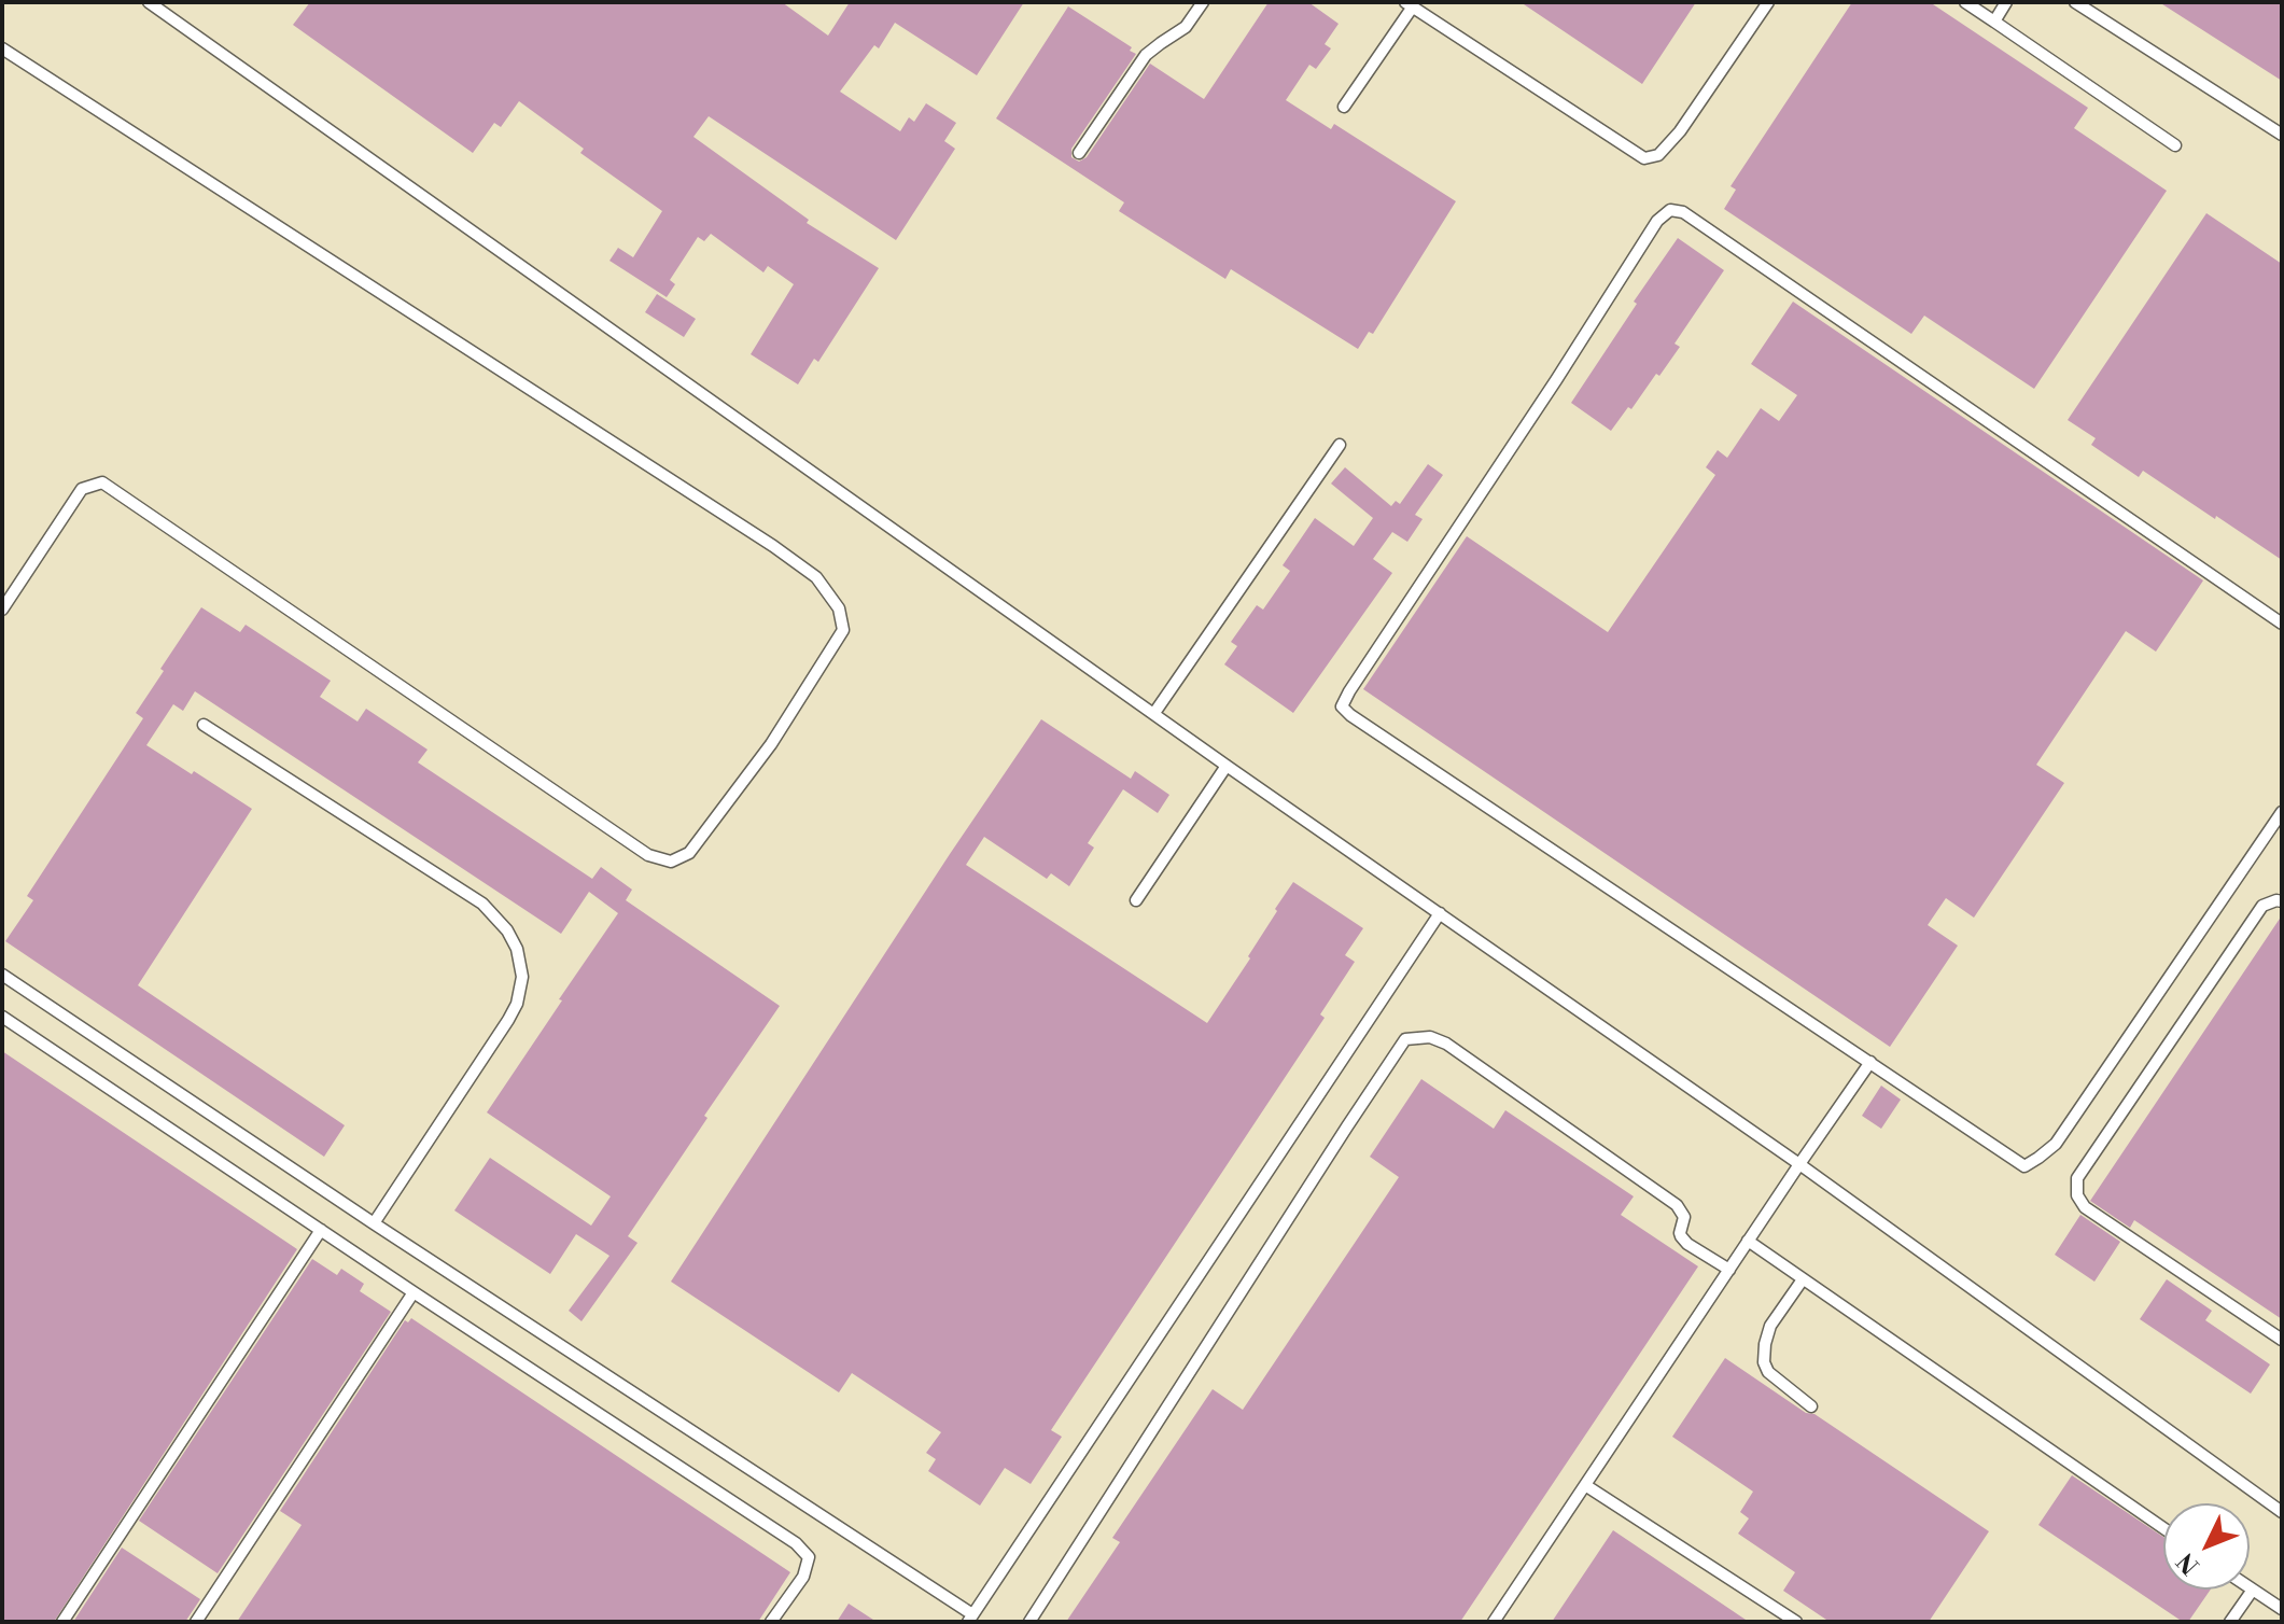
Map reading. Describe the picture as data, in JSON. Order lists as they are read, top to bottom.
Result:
{
  "north": "bottom left"
}
